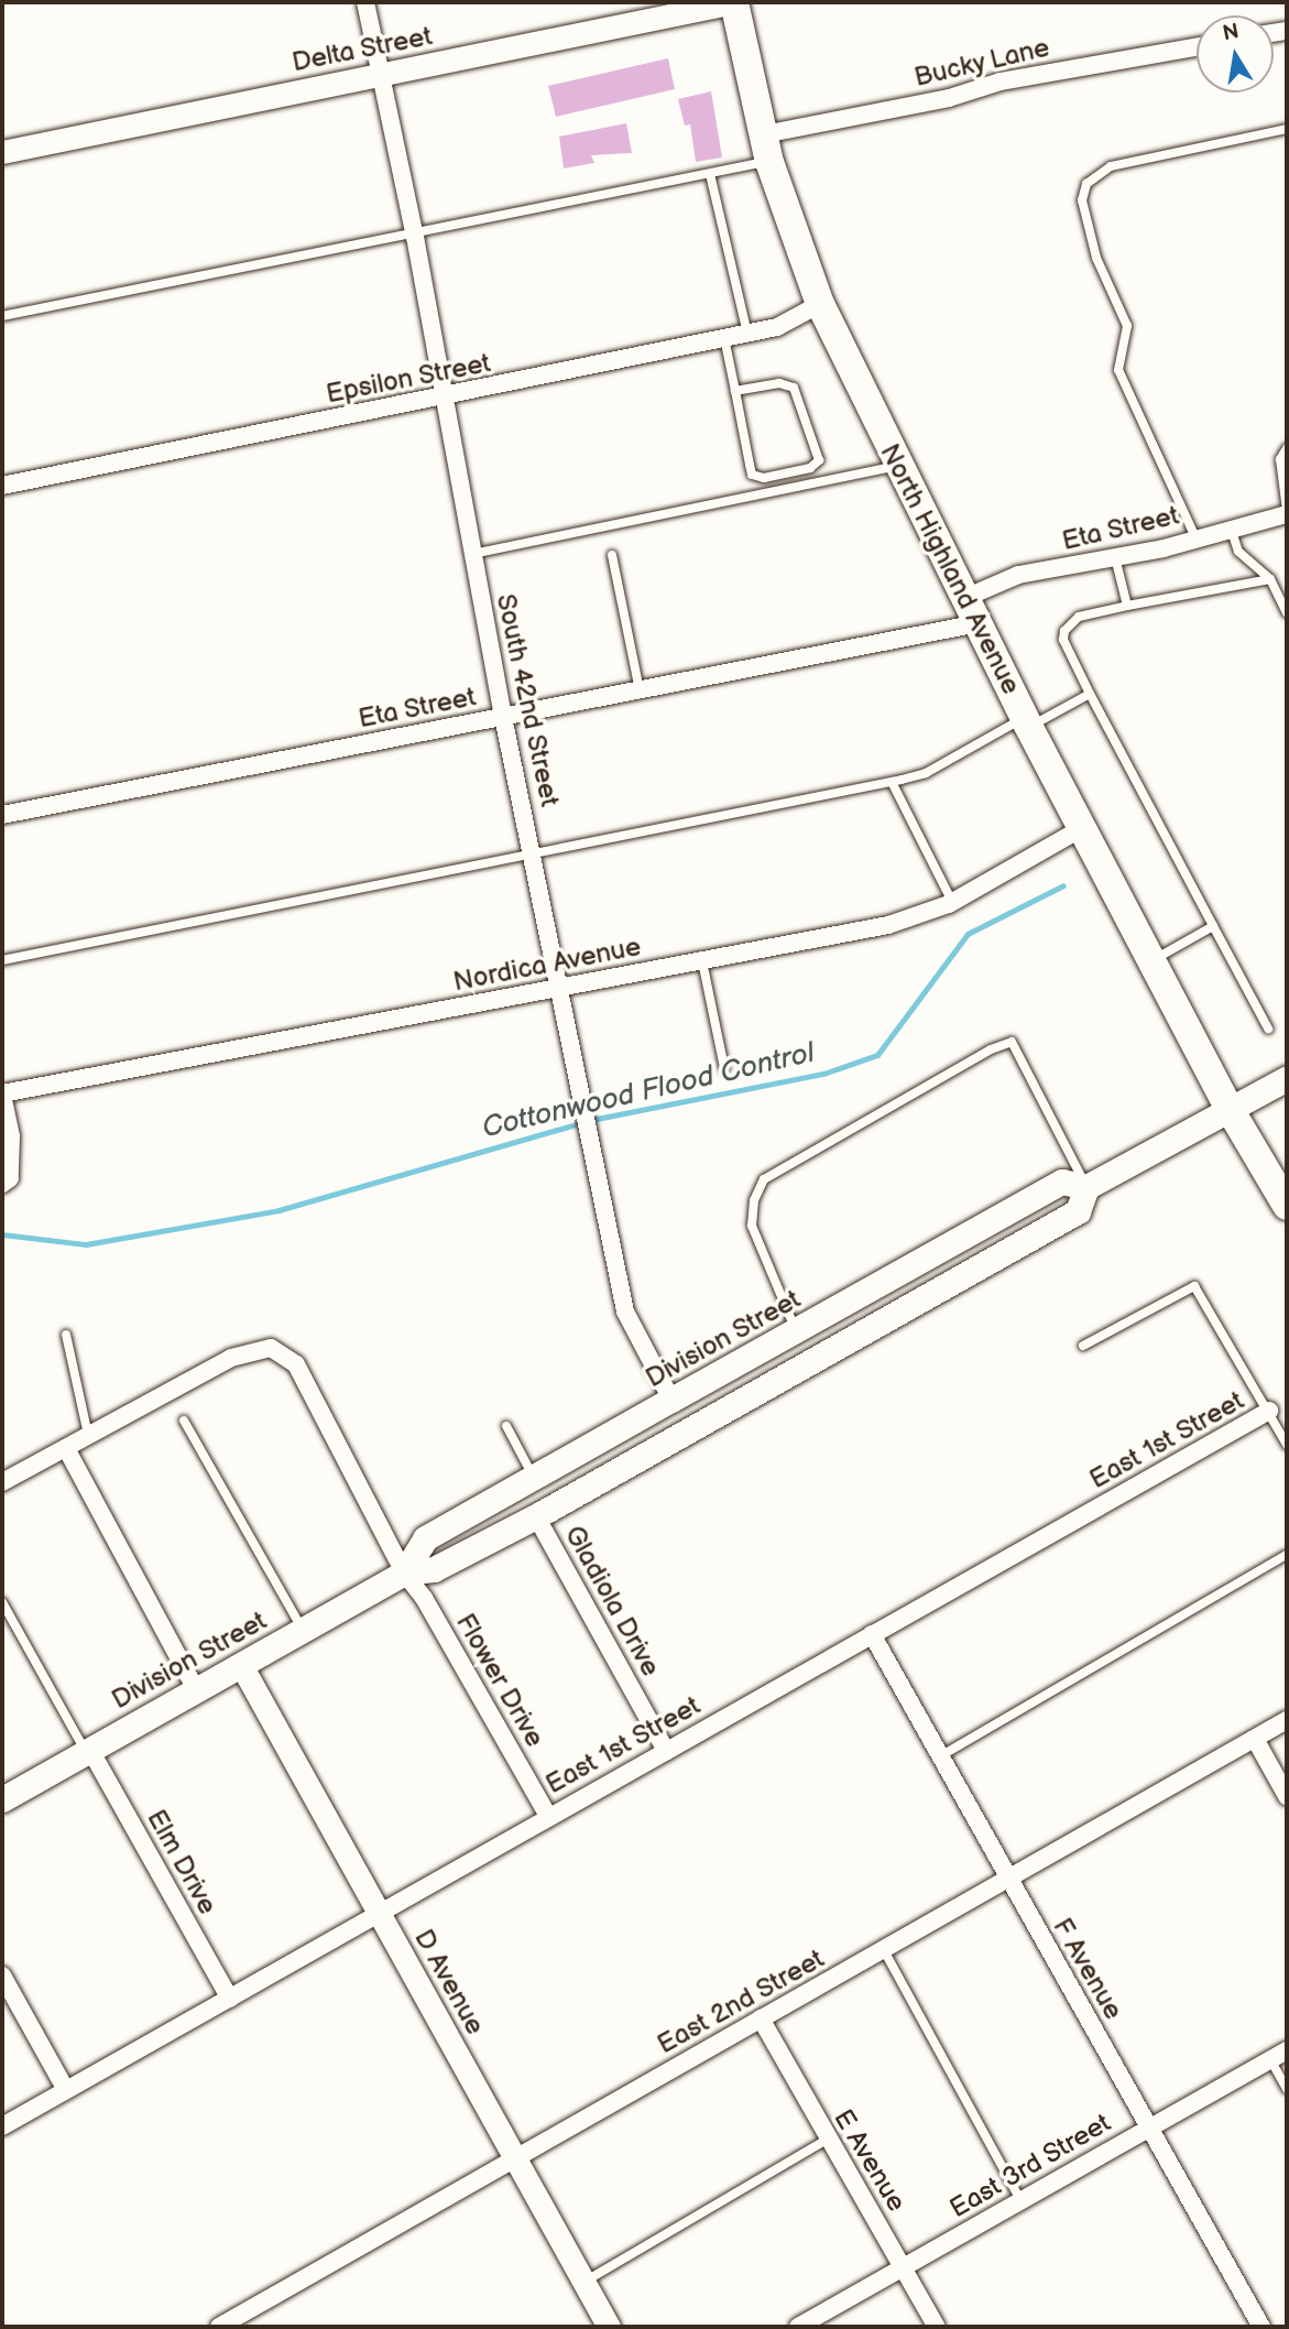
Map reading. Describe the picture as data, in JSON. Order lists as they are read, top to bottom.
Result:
{
  "streets": {
    "main road": ["North Highland Avenue", "Division Street"],
    "street": [
      "Delta Street",
      "Bucky Lane",
      "Epsilon Street",
      "Eta Street",
      "South 42nd Street",
      "Nordica Avenue",
      "East 1st Street",
      "Gladiola Drive",
      "Flower Drive",
      "Elm Drive",
      "F Avenue",
      "D Avenue",
      "East 2nd Street",
      "E Avenue",
      "East 3rd Street"
    ]
  },
  "crossings": [
    ["Delta Street", "North Highland Avenue"],
    ["Delta Street", "South 42nd Street"],
    ["Bucky Lane", "North Highland Avenue"],
    ["Epsilon Street", "North Highland Avenue"],
    ["Epsilon Street", "South 42nd Street"],
    ["Eta Street", "North Highland Avenue"],
    ["Eta Street", "South 42nd Street"],
    ["North Highland Avenue", "Nordica Avenue"],
    ["North Highland Avenue", "Division Street"],
    ["South 42nd Street", "Nordica Avenue"],
    ["South 42nd Street", "Division Street"],
    ["Division Street", "Gladiola Drive"],
    ["Division Street", "Flower Drive"],
    ["Division Street", "Elm Drive"],
    ["Division Street", "D Avenue"],
    ["East 1st Street", "Gladiola Drive"],
    ["East 1st Street", "Flower Drive"],
    ["East 1st Street", "Elm Drive"],
    ["East 1st Street", "F Avenue"],
    ["East 1st Street", "D Avenue"],
    ["F Avenue", "East 2nd Street"],
    ["F Avenue", "East 3rd Street"],
    ["D Avenue", "East 2nd Street"],
    ["East 2nd Street", "E Avenue"],
    ["E Avenue", "East 3rd Street"]
  ],
  "water": ["Cottonwood Flood Control"],
  "north": "top"
}
